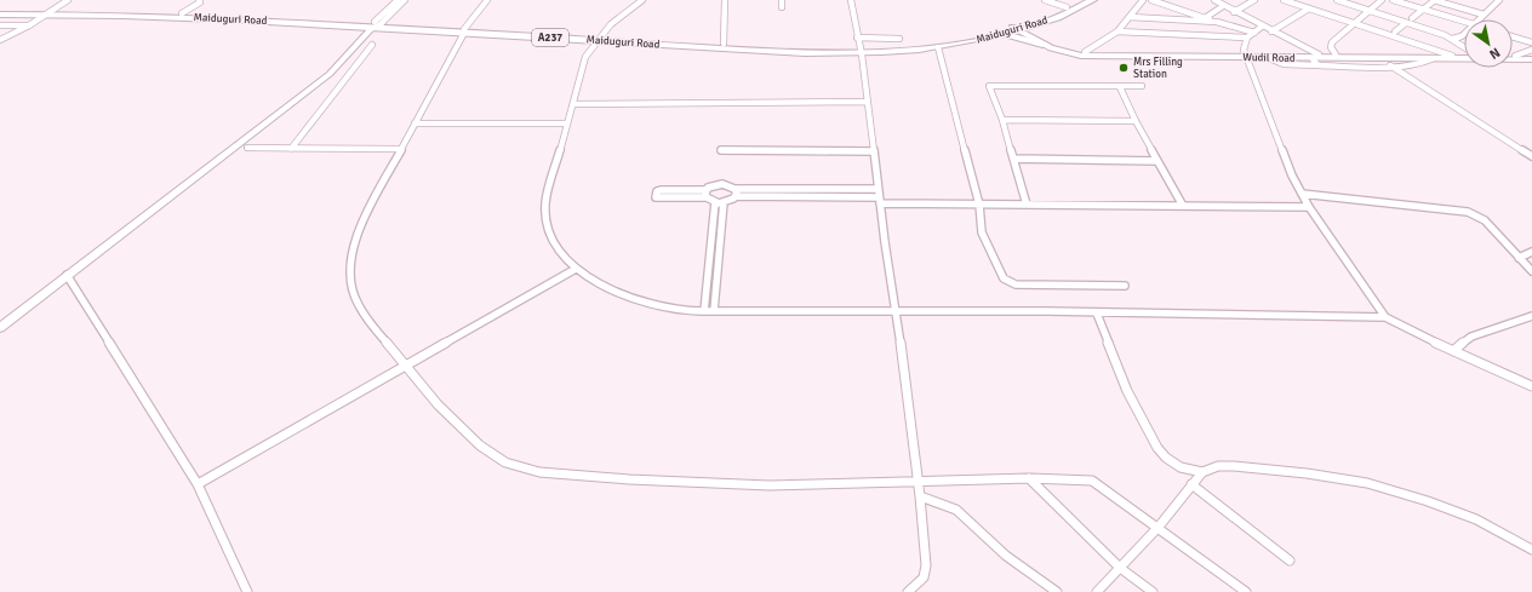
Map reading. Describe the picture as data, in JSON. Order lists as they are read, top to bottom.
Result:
{
  "streets": {
    "highway": ["Maiduguri Road", "A237"],
    "main road": ["Wudil Road"]
  },
  "crossings": [
    ["Maiduguri Road", "Wudil Road"]
  ],
  "places": ["Mrs Filling Station"],
  "north": "bottom right"
}
